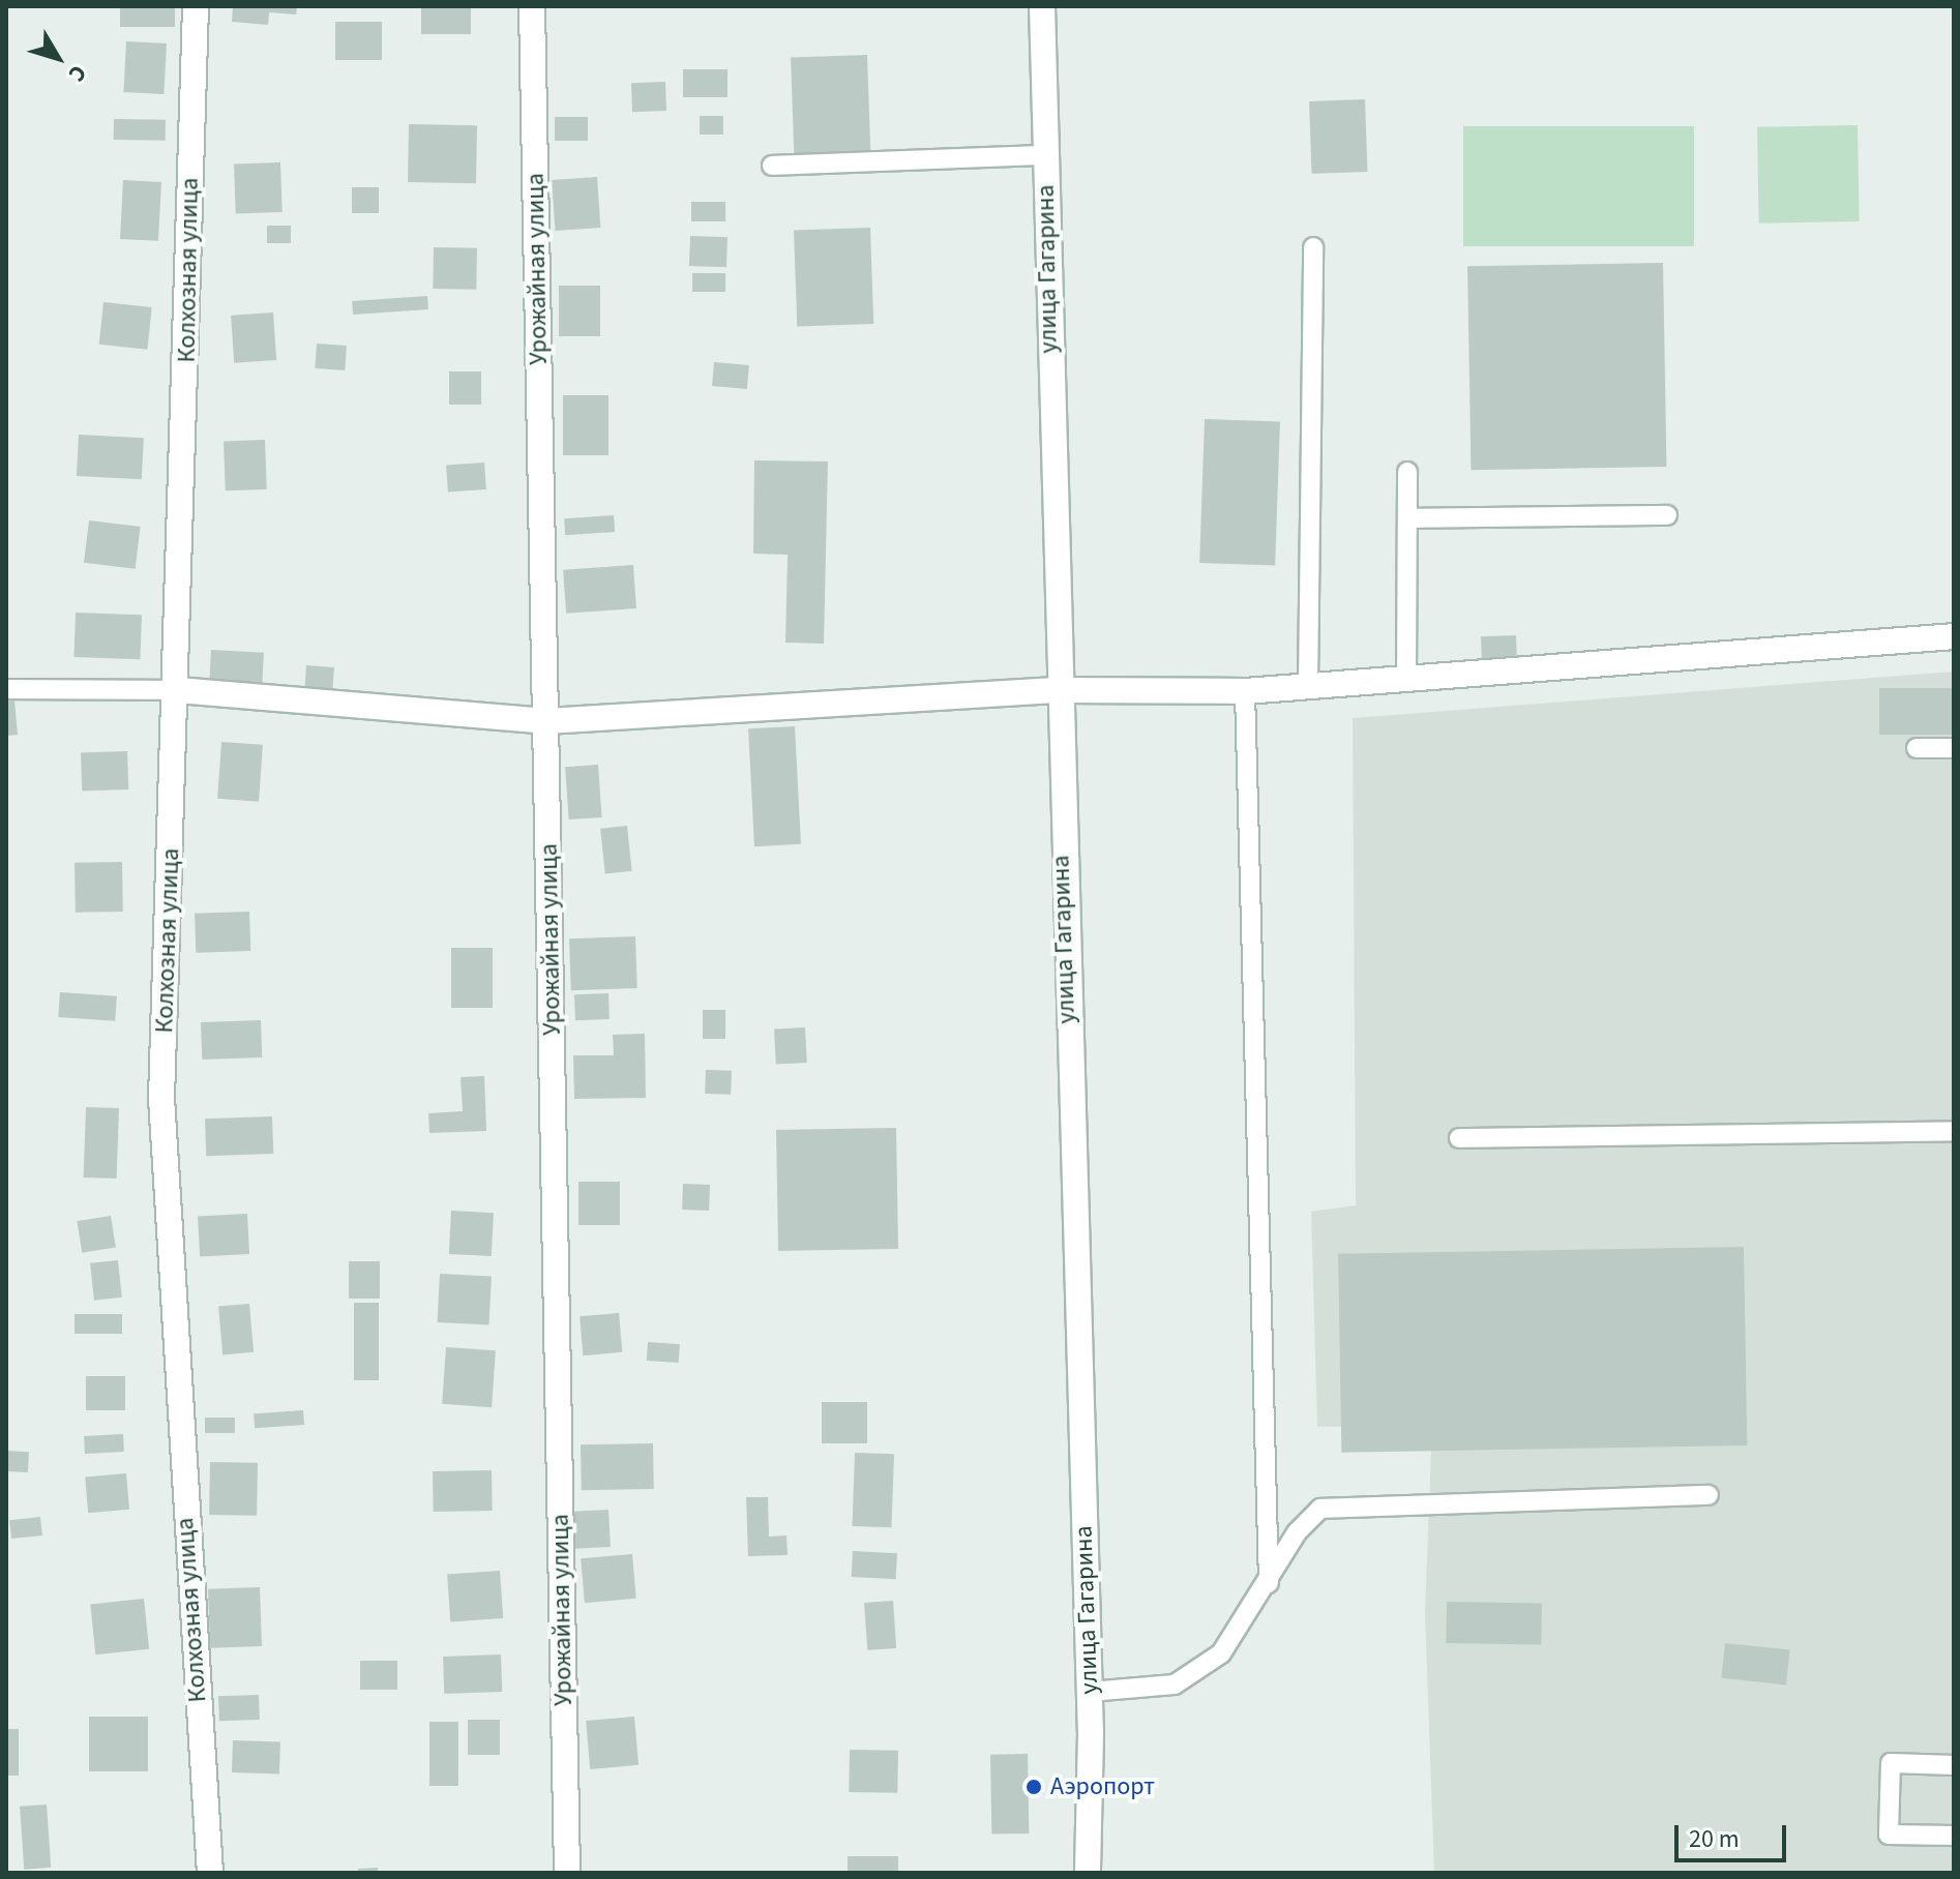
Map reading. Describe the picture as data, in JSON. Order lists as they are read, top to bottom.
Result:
{
  "streets": {
    "street": ["Урожайная улица", "улица Гагарина", "Колхозная улица"]
  },
  "places": ["Аэропорт"],
  "scale_bar": "20 m",
  "north": "bottom right"
}
